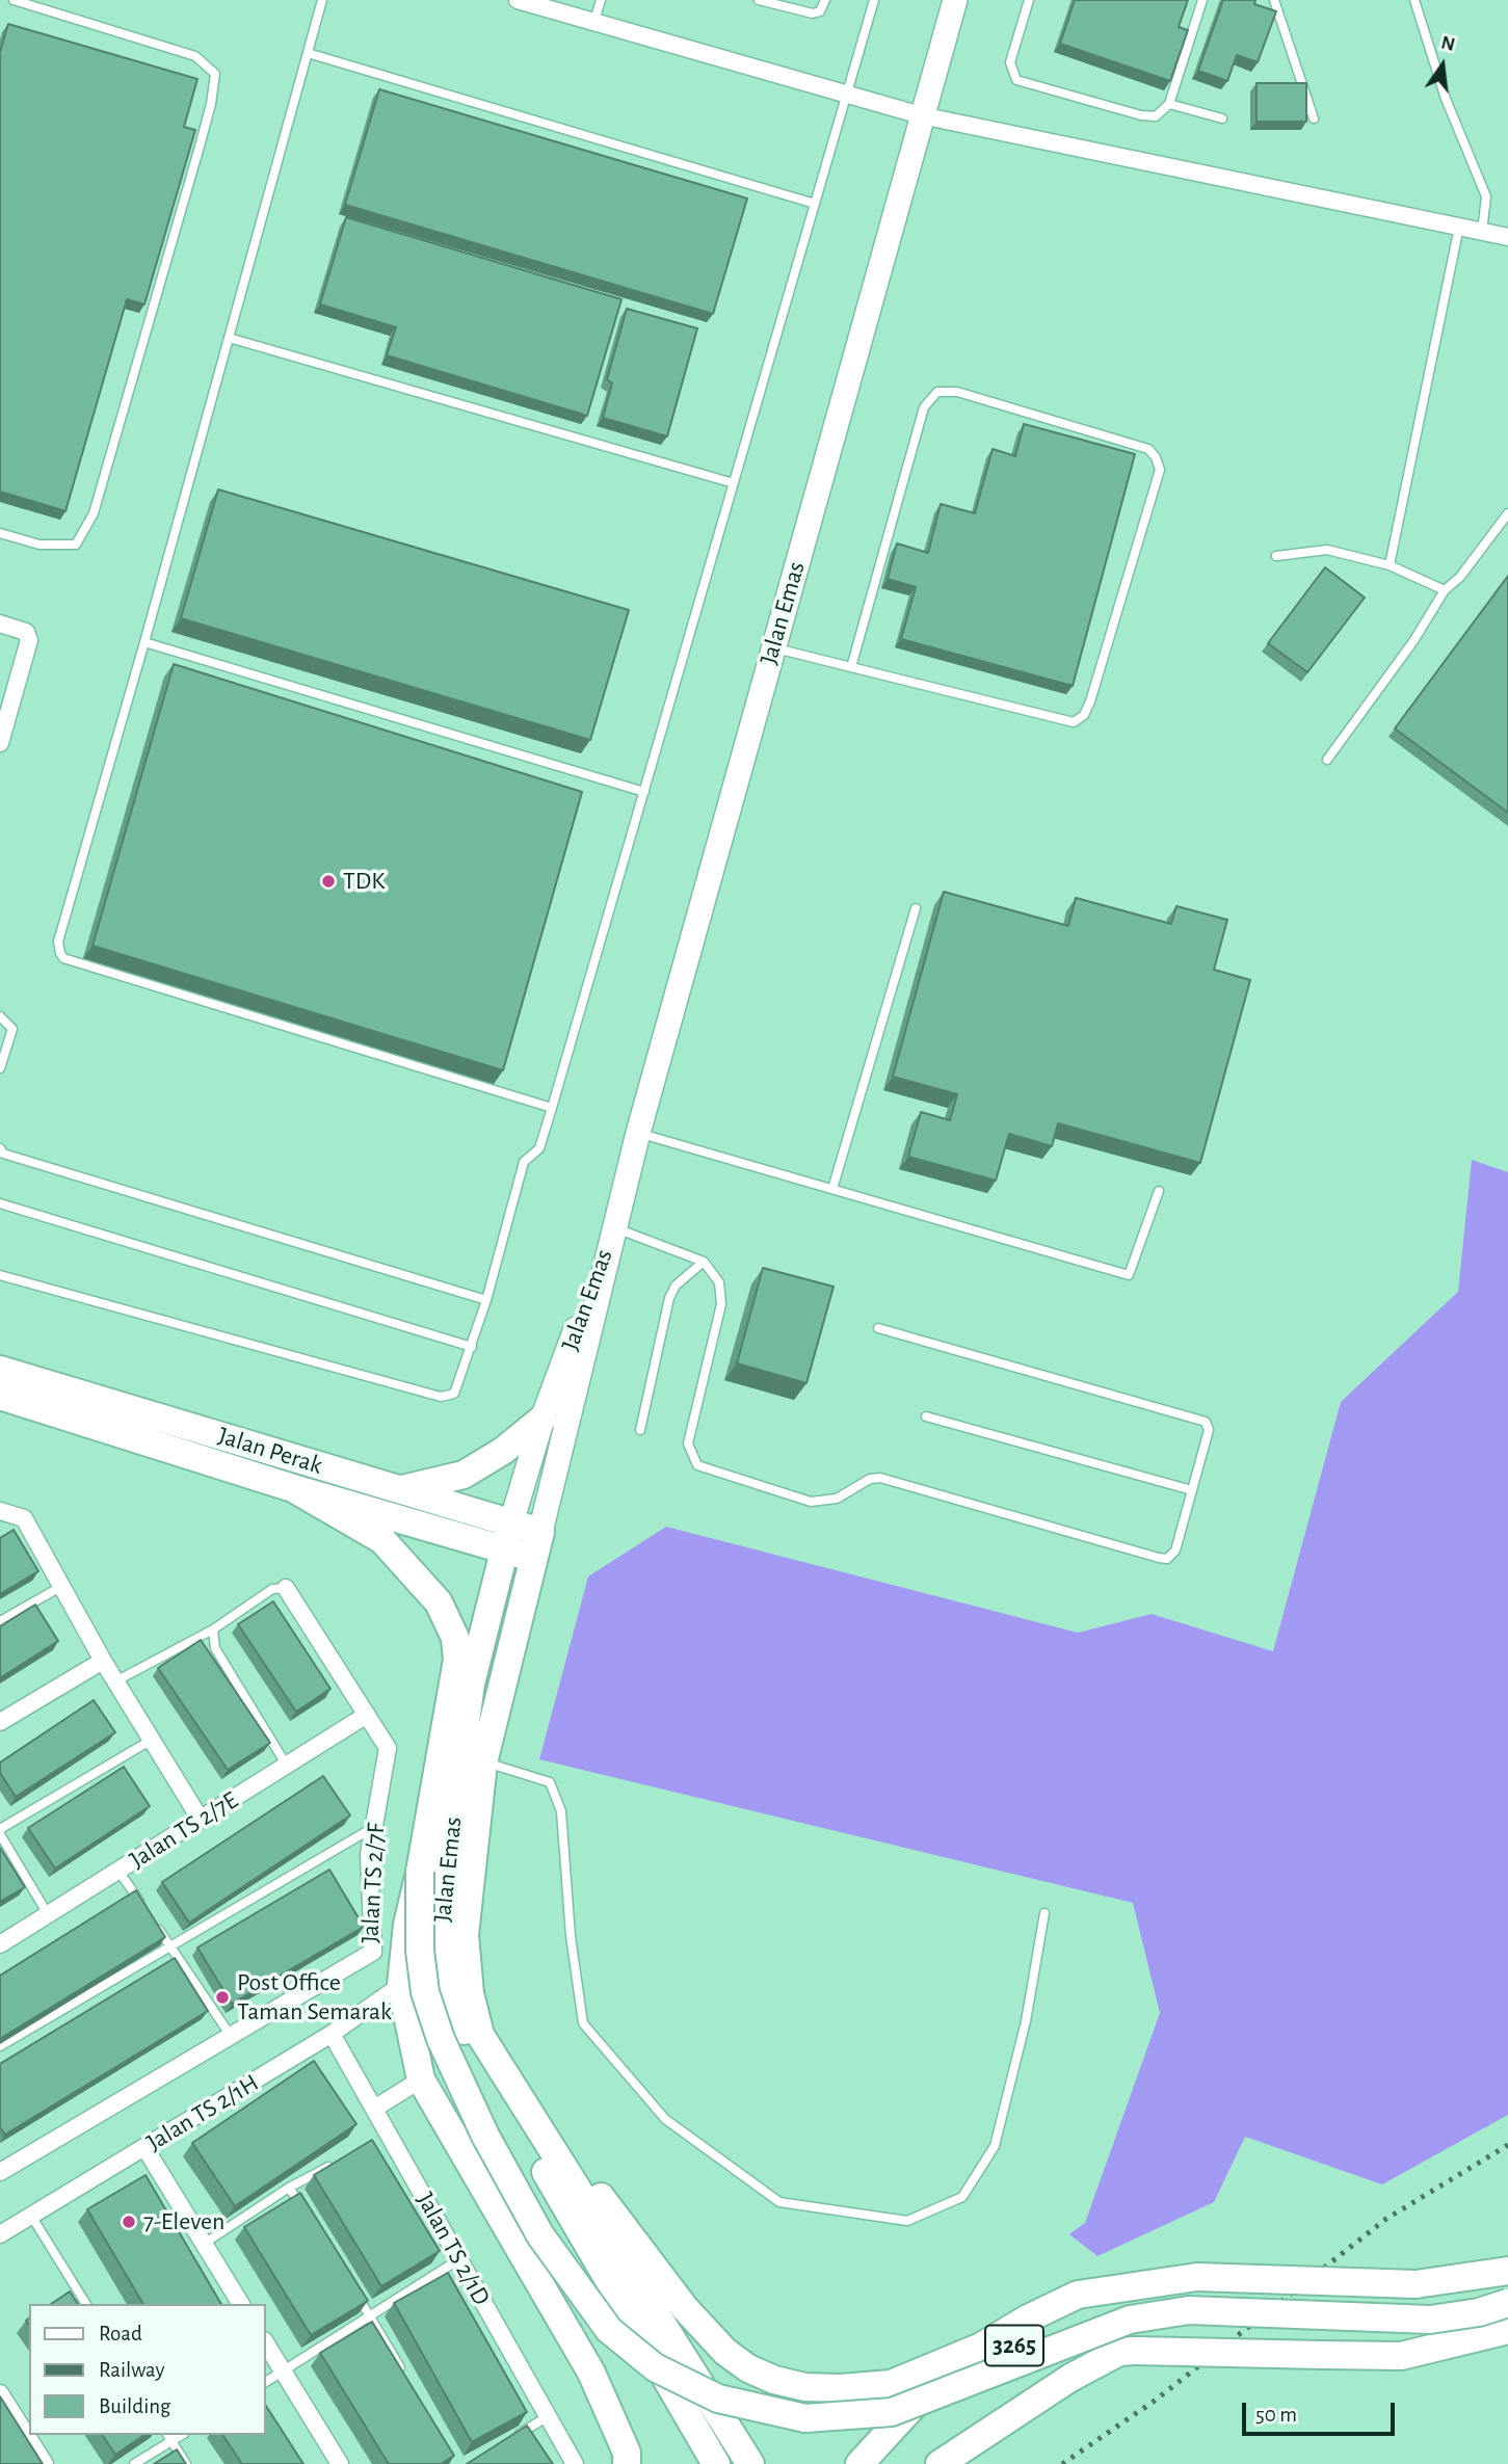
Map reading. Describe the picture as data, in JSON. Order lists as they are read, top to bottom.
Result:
{
  "streets": {
    "main road": ["Jalan Emas", "Jalan Perak", "3265"],
    "street": [
      "Jalan TS 2/7E",
      "Jalan TS 2/7F",
      "Jalan TS 2/1H",
      "Jalan TS 2/1D"
    ]
  },
  "crossings": [
    ["Jalan Emas", "Jalan Perak"],
    ["Jalan TS 2/7E", "Jalan TS 2/7F"],
    ["Jalan TS 2/1H", "Jalan TS 2/1D"]
  ],
  "places": ["TDK", "Post Office Taman Semarak", "7-Eleven"],
  "legend": ["Road", "Railway", "Building"],
  "scale_bar": "50 m",
  "north": "top"
}
